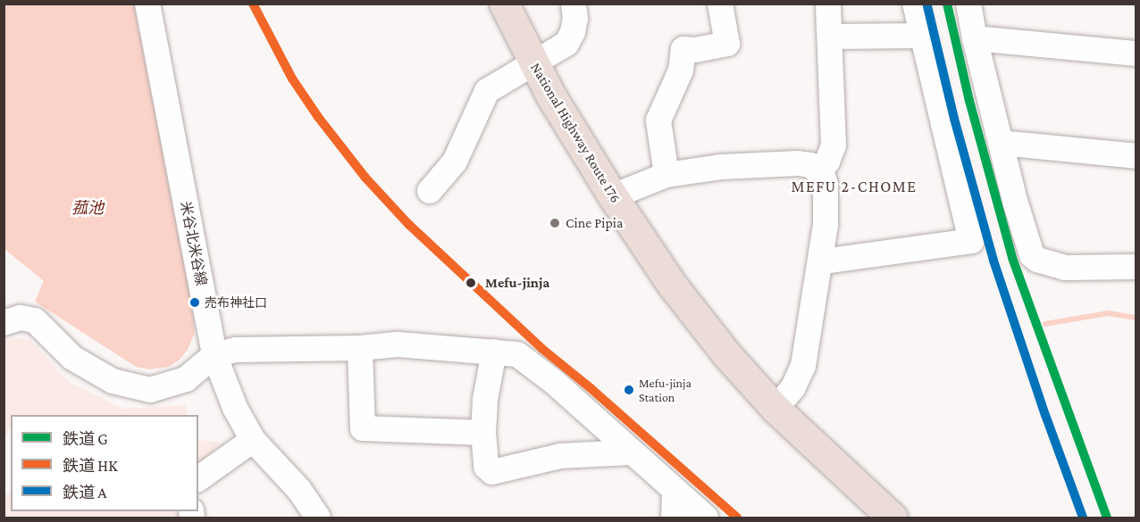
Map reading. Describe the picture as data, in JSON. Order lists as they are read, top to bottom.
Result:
{
  "streets": {
    "highway": ["National Highway Route 176"],
    "street": ["米谷北米谷線"]
  },
  "districts": ["MEFU 2-CHOME"],
  "water": ["菰池"],
  "places": [
    "Cine Pipia",
    "Mefu-jinja",
    "売布神社口",
    "Mefu-jinja Station"
  ],
  "lines": ["rail line G", "rail line HK", "rail line A"],
  "legend": ["鉄道 G", "鉄道 HK", "鉄道 A"]
}
